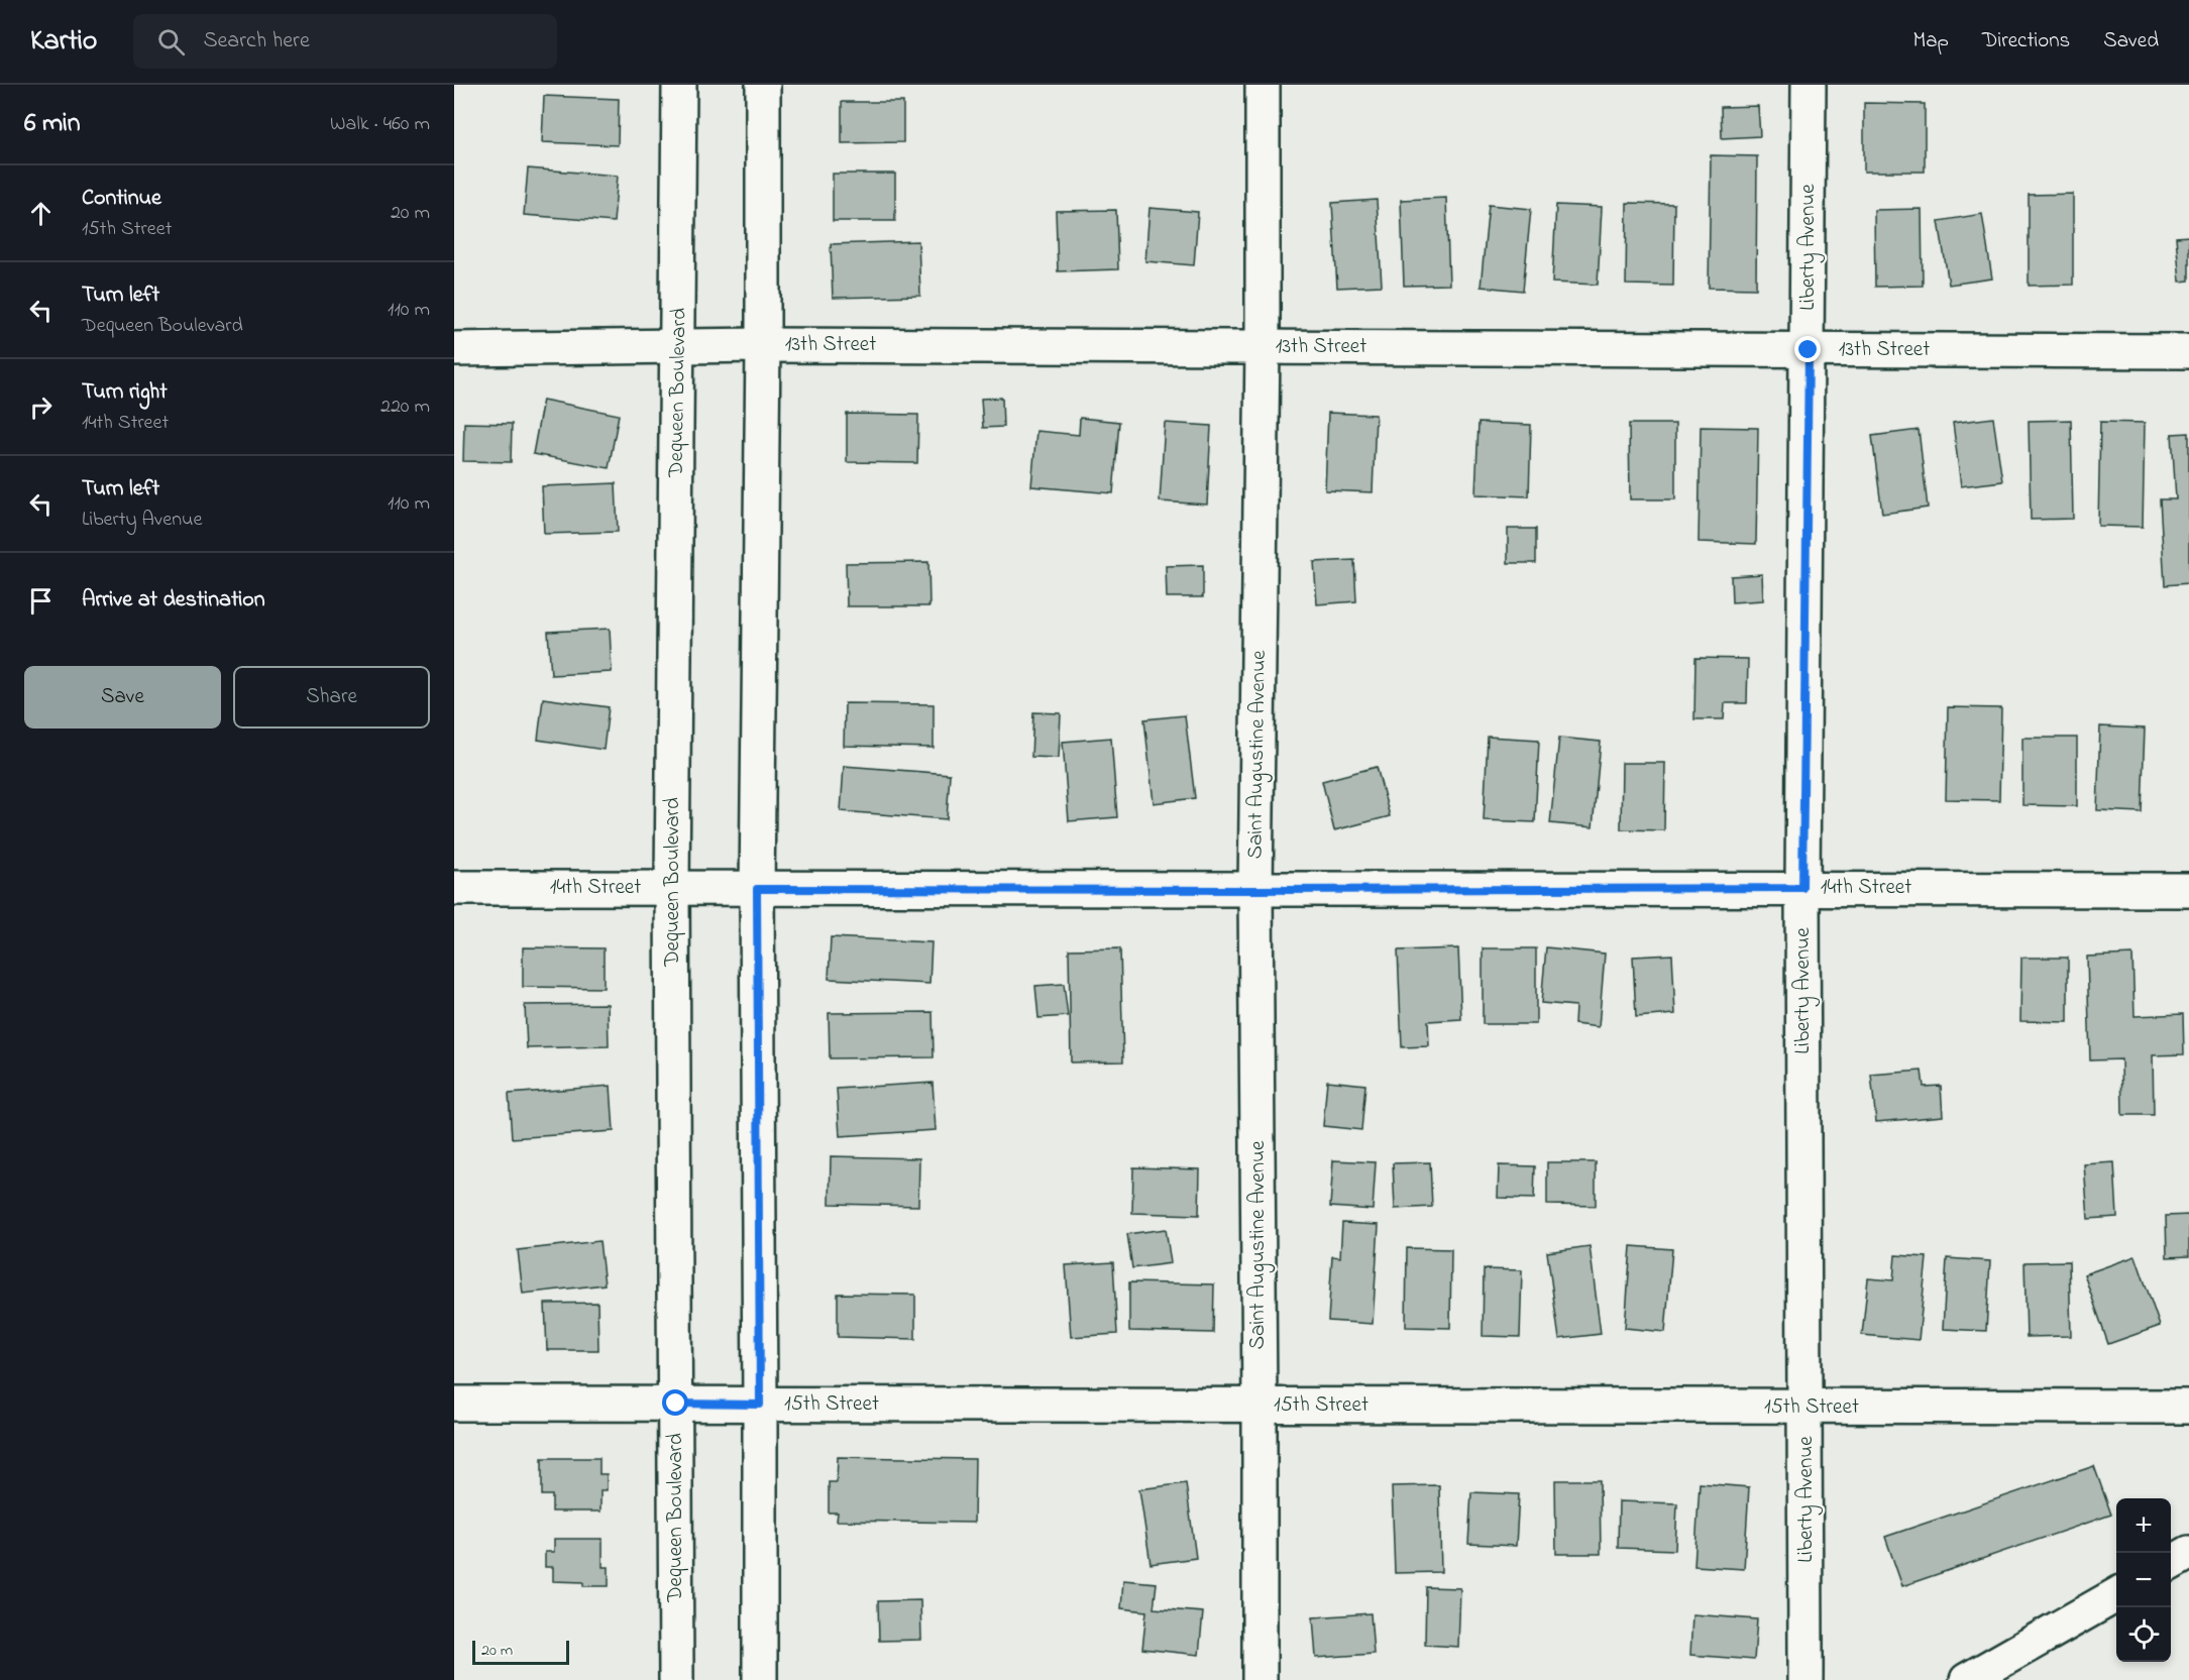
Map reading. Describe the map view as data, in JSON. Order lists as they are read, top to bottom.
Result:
{
  "streets": {
    "street": [
      "Liberty Avenue",
      "13th Street",
      "Dequeen Boulevard",
      "Saint Augustine Avenue",
      "14th Street",
      "15th Street"
    ]
  },
  "crossings": [
    ["Liberty Avenue", "13th Street"],
    ["Liberty Avenue", "14th Street"],
    ["Liberty Avenue", "15th Street"],
    ["13th Street", "Dequeen Boulevard"],
    ["13th Street", "Saint Augustine Avenue"],
    ["Dequeen Boulevard", "14th Street"],
    ["Dequeen Boulevard", "15th Street"],
    ["Saint Augustine Avenue", "14th Street"],
    ["Saint Augustine Avenue", "15th Street"]
  ],
  "scale_bar": "20 m",
  "page": {
    "header": "Kartio",
    "search": "Search here",
    "nav": ["Map", "Directions", "Saved"],
    "heading": ["6 min", "Walk · 460 m"],
    "list": [
      ["Continue", "15th Street", "20 m"],
      ["Turn left", "Dequeen Boulevard", "110 m"],
      ["Turn right", "14th Street", "220 m"],
      ["Turn left", "Liberty Avenue", "110 m"],
      "Arrive at destination"
    ],
    "buttons": ["Save", "Share"],
    "map_buttons": ["+", "−"],
    "scale": "20 m"
  }
}
